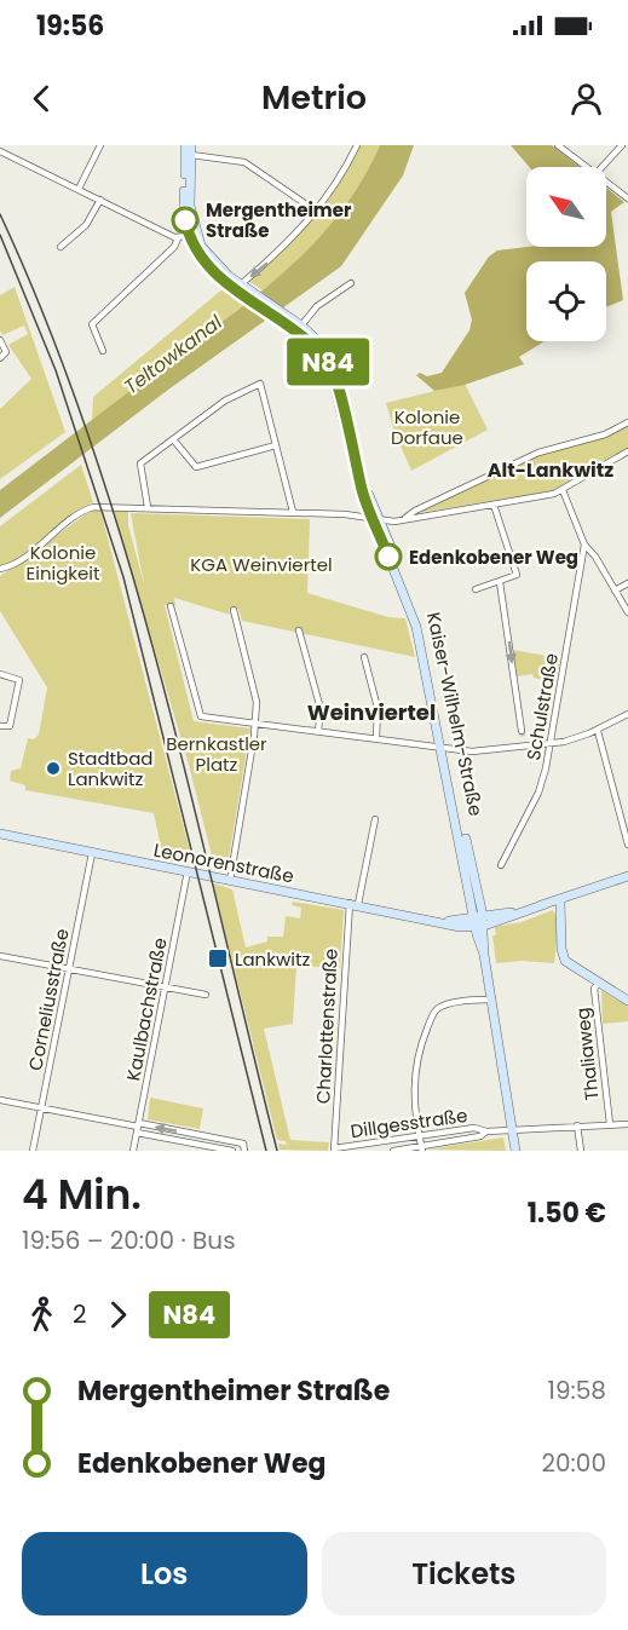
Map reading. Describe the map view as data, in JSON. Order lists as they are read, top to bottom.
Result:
{
  "streets": {
    "main road": ["Kaiser-Wilhelm-Straße", "Leonorenstraße"],
    "street": [
      "Schulstraße",
      "Corneliusstraße",
      "Kaulbachstraße",
      "Charlottenstraße",
      "Thaliaweg",
      "Dillgesstraße"
    ]
  },
  "crossings": [
    ["Kaiser-Wilhelm-Straße", "Leonorenstraße"],
    ["Kaiser-Wilhelm-Straße", "Dillgesstraße"],
    ["Leonorenstraße", "Corneliusstraße"],
    ["Leonorenstraße", "Kaulbachstraße"],
    ["Leonorenstraße", "Charlottenstraße"],
    ["Charlottenstraße", "Dillgesstraße"],
    ["Thaliaweg", "Dillgesstraße"]
  ],
  "districts": ["Alt-Lankwitz", "Weinviertel"],
  "water": ["Teltowkanal"],
  "parks": [
    "Kolonie Dorfaue",
    "Kolonie Einigkeit",
    "KGA Weinviertel",
    "Bernkastler Platz"
  ],
  "places": {
    "other": ["Mergentheimer Straße", "Edenkobener Weg", "Stadtbad Lankwitz"],
    "transit": ["Lankwitz"]
  },
  "lines": ["bus line N84"],
  "north": "top left",
  "page": {
    "status": "19:56",
    "header": "Metrio",
    "on_map": "N84",
    "heading": ["4 Min.", "19:56 – 20:00 · Bus", "1.50 €"],
    "legs": ["2", "N84"],
    "list": [
      {
        "name": "Mergentheimer Straße",
        "value": "19:58"
      },
      {
        "name": "Edenkobener Weg",
        "value": "20:00"
      }
    ],
    "buttons": ["Los", "Tickets"]
  }
}
